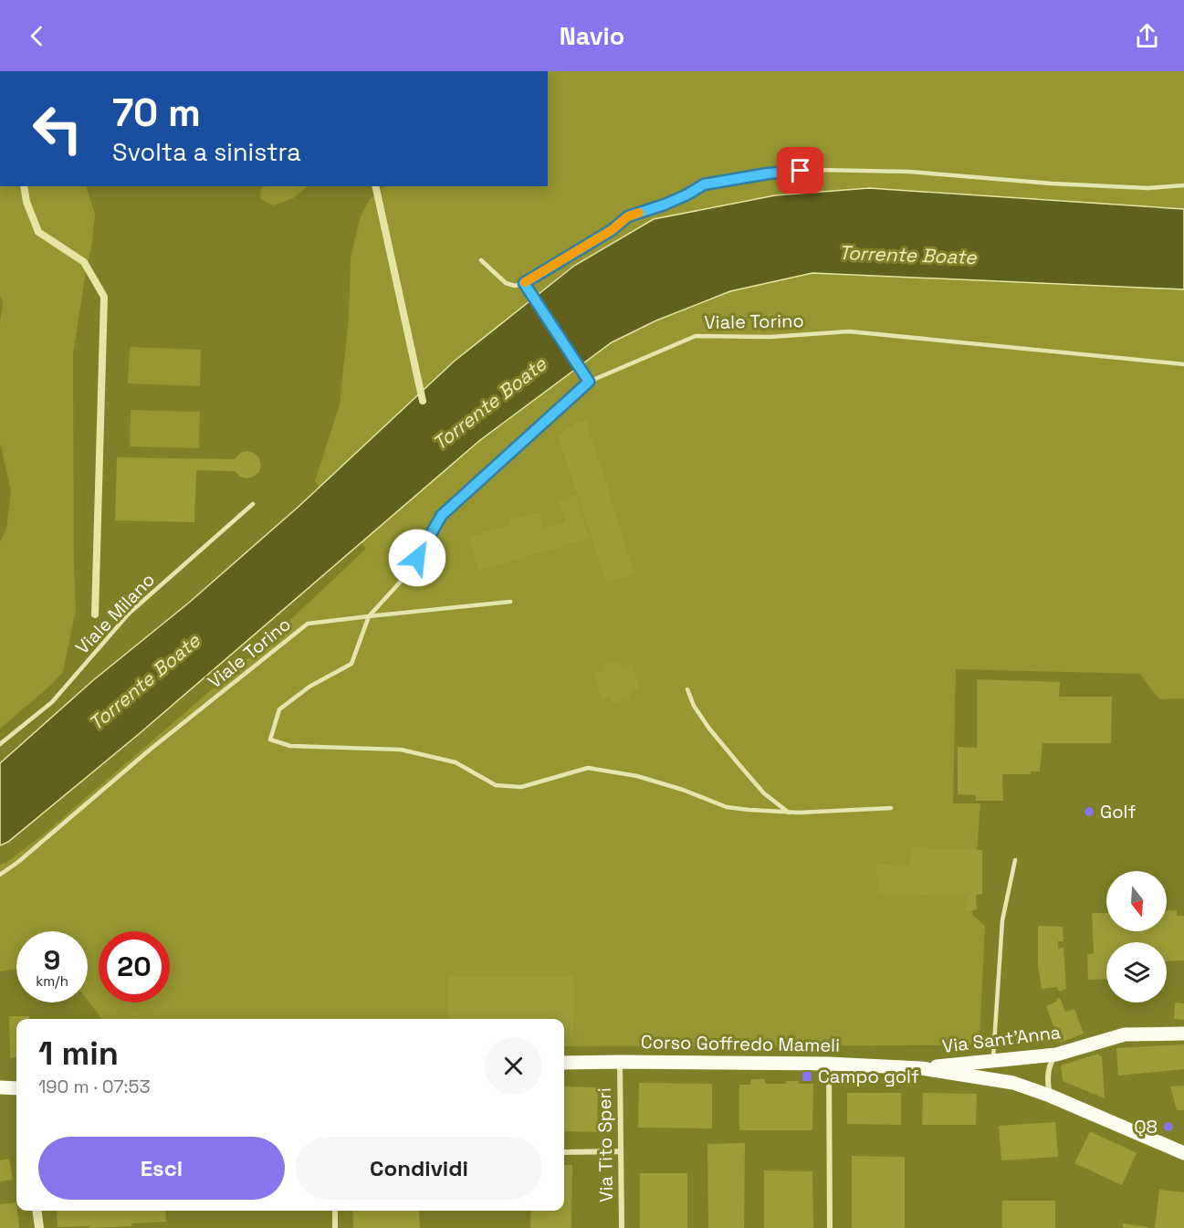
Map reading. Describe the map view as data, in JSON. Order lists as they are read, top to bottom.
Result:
{
  "streets": {
    "main road": ["Via Sant'Anna", "Corso Goffredo Mameli"],
    "street": ["Via Tito Speri"],
    "lane": ["Viale Torino", "Viale Milano"]
  },
  "crossings": [
    ["Via Sant'Anna", "Corso Goffredo Mameli"],
    ["Corso Goffredo Mameli", "Via Tito Speri"]
  ],
  "water": ["Torrente Boate"],
  "places": {
    "other": ["Golf", "Q8"],
    "transit": ["Campo golf"]
  },
  "north": "bottom",
  "page": {
    "header": "Navio",
    "turn": ["70 m", "Svolta a sinistra"],
    "speed": "9 km/h",
    "limit": "20",
    "heading": ["1 min", "190 m · 07:53"],
    "buttons": ["Esci", "Condividi"]
  }
}
